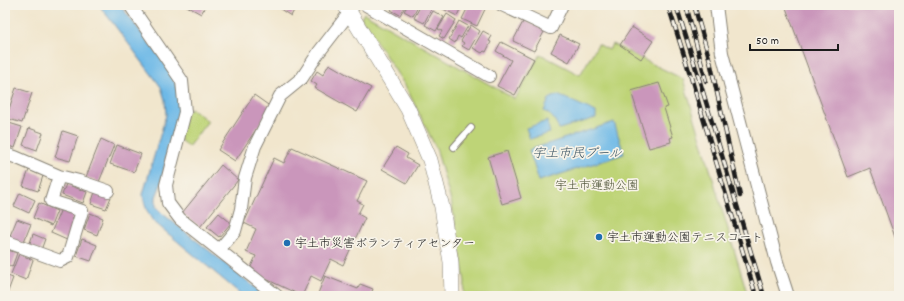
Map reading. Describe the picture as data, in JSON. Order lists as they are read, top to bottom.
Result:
{
  "water": ["宇土市民プール"],
  "parks": ["宇土市運動公園"],
  "places": ["宇土市運動公園テニスコート", "宇土市災害ボランティアセンター"],
  "scale_bar": "50 m"
}
